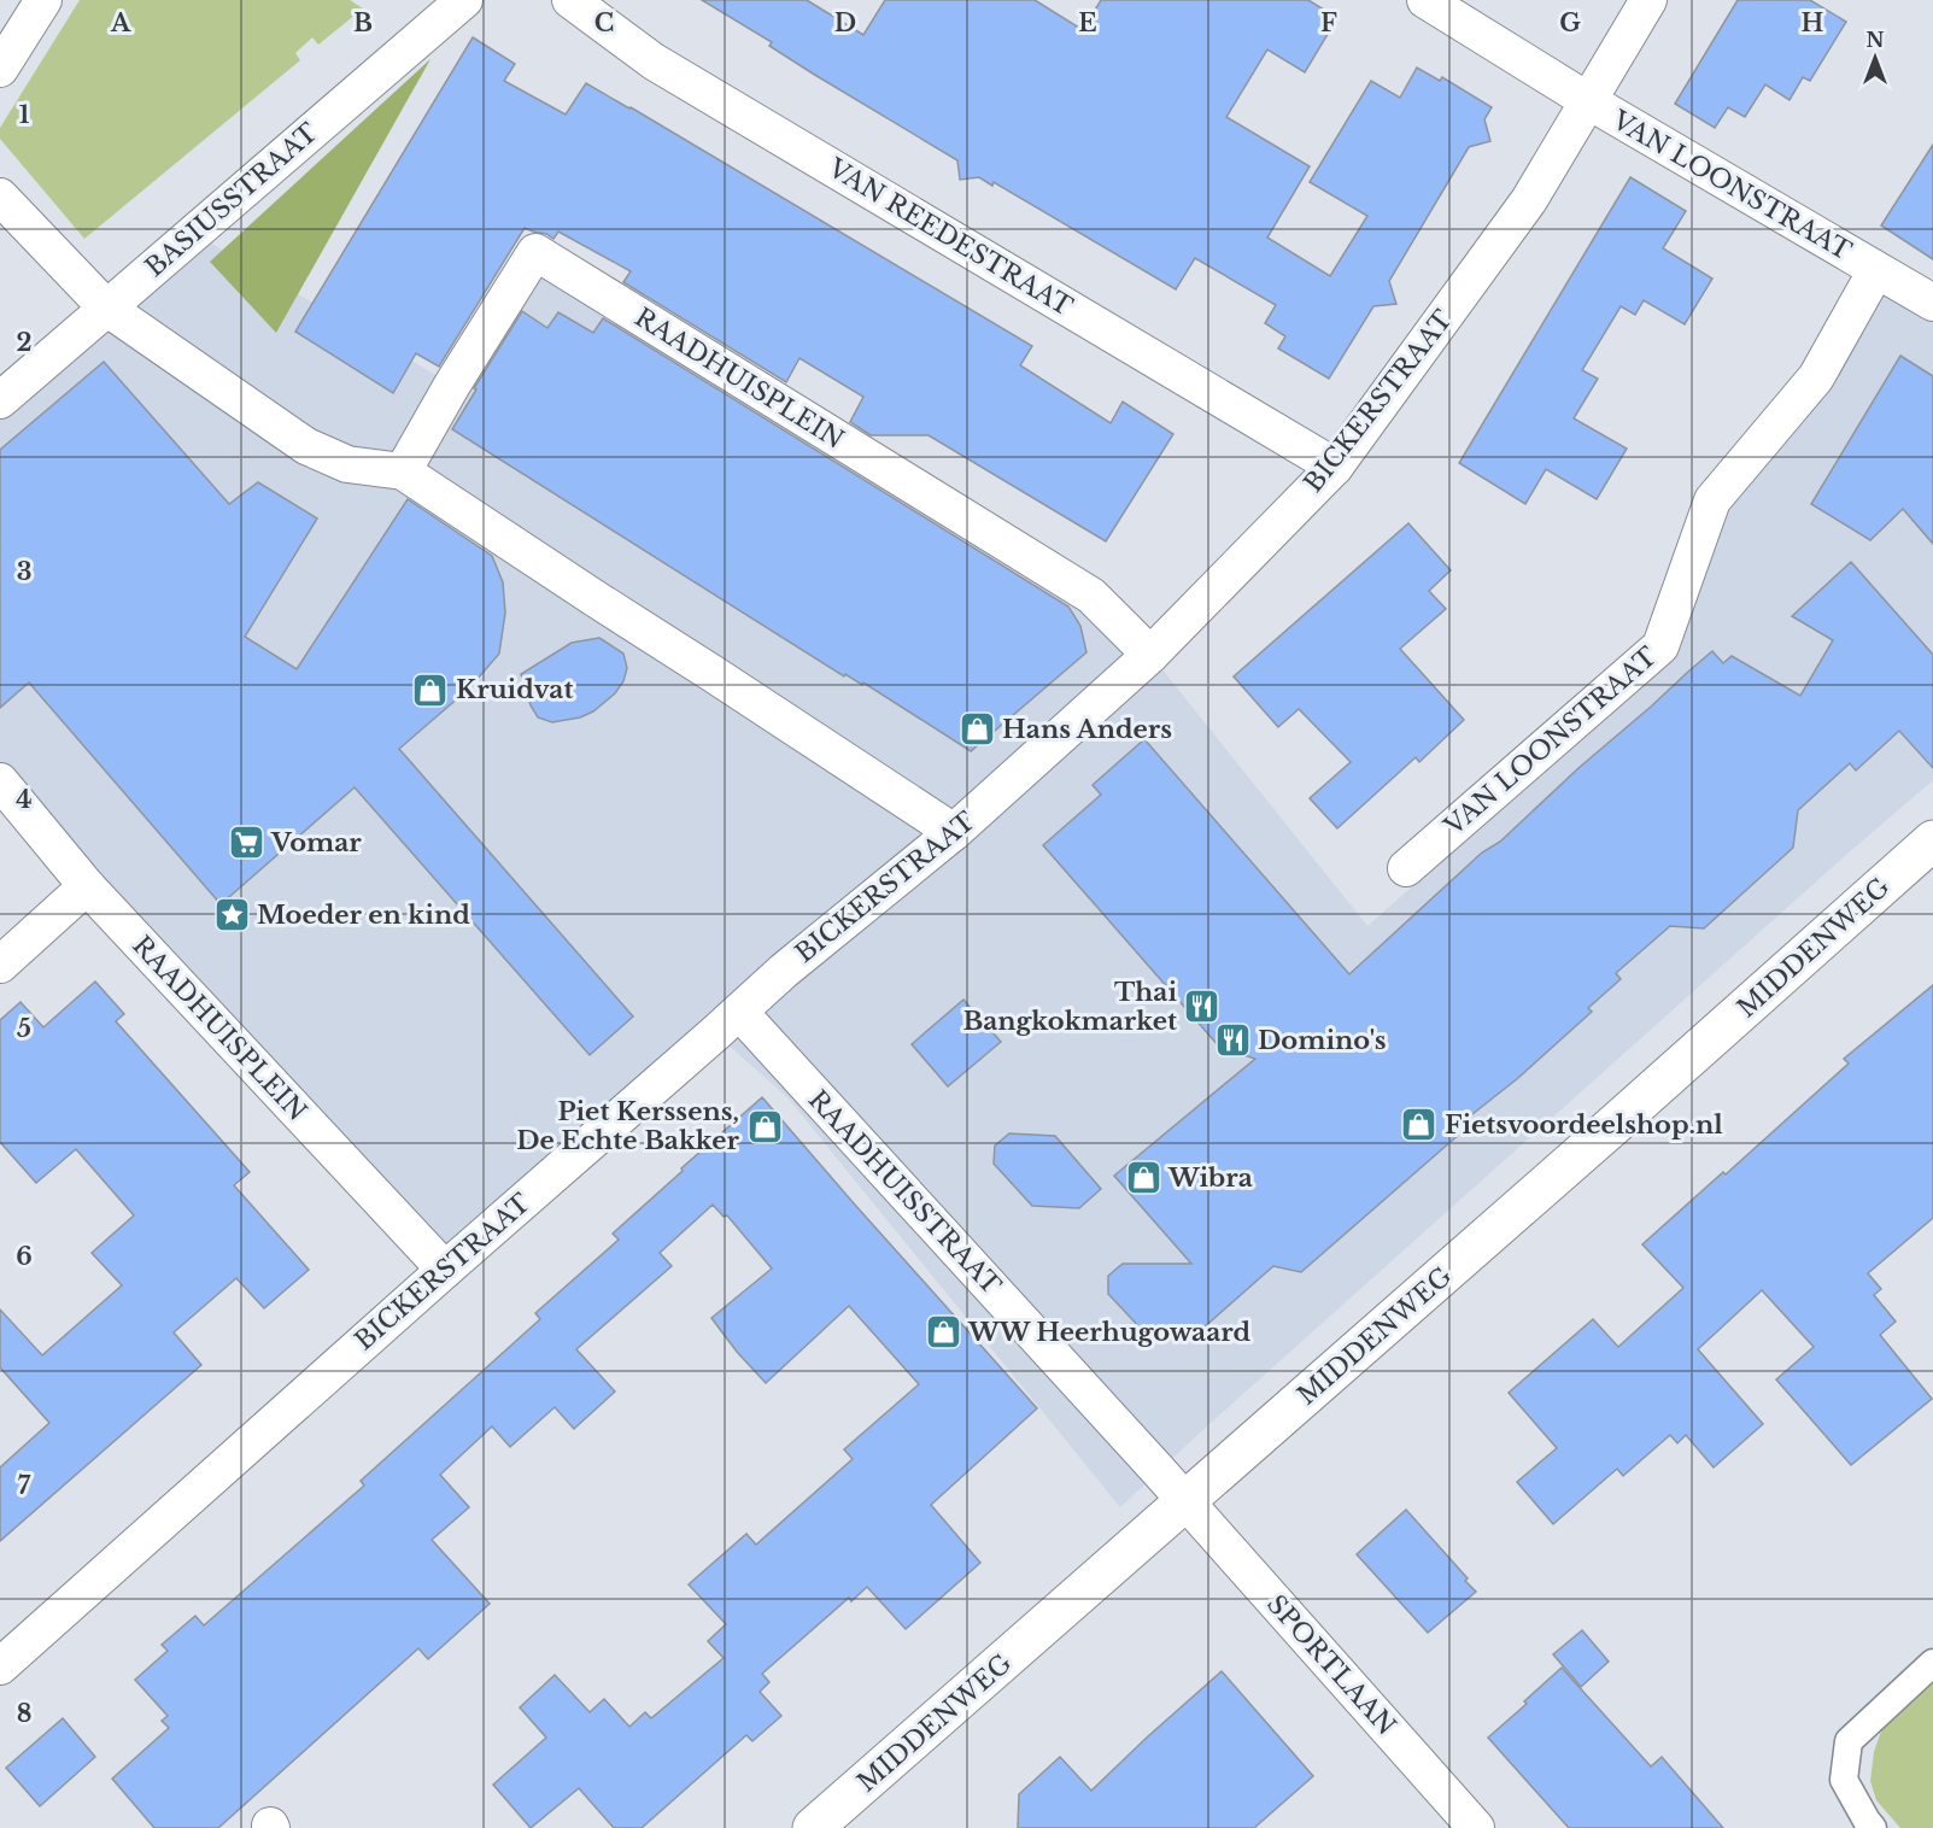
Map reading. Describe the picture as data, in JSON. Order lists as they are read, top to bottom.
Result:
{
  "streets": {
    "street": [
      "VAN LOONSTRAAT",
      "BASIUSSTRAAT",
      "VAN REEDESTRAAT",
      "RAADHUISPLEIN",
      "BICKERSTRAAT",
      "MIDDENWEG",
      "RAADHUISSTRAAT",
      "SPORTLAAN"
    ]
  },
  "crossings": [
    ["VAN LOONSTRAAT", "BICKERSTRAAT"],
    ["VAN REEDESTRAAT", "BICKERSTRAAT"],
    ["RAADHUISPLEIN", "BICKERSTRAAT"],
    ["BICKERSTRAAT", "RAADHUISSTRAAT"],
    ["MIDDENWEG", "RAADHUISSTRAAT"],
    ["MIDDENWEG", "SPORTLAAN"],
    ["RAADHUISSTRAAT", "SPORTLAAN"]
  ],
  "places": {
    "shop": [
      "Kruidvat",
      "Hans Anders",
      "Fietsvoordeelshop.nl",
      "Piet Kerssens, De Echte Bakker",
      "Wibra",
      "WW Heerhugowaard"
    ],
    "supermarket": ["Vomar"],
    "place": ["Moeder en kind"],
    "restaurant": ["Thai Bangkokmarket", "Domino's"]
  },
  "north": "top",
  "grid": {
    "columns": [
      "A",
      "B",
      "C",
      "D",
      "E",
      "F",
      "G",
      "H"
    ],
    "rows": [
      "1",
      "2",
      "3",
      "4",
      "5",
      "6",
      "7",
      "8"
    ]
  }
}
